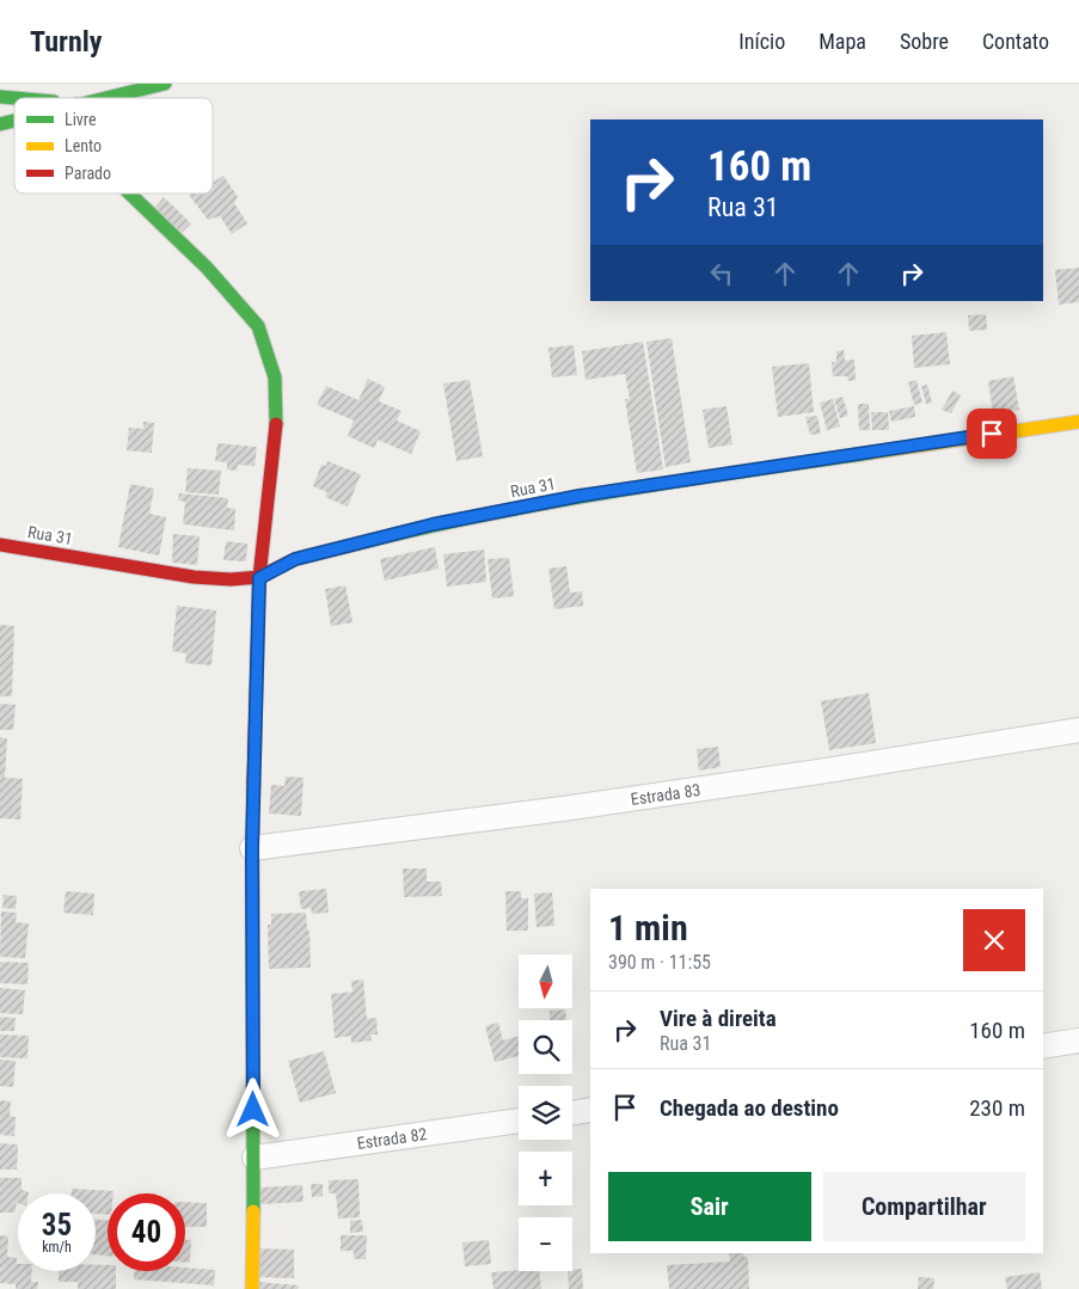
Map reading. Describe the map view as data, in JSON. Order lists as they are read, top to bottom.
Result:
{
  "streets": {
    "main road": ["Rua 31"],
    "street": ["Estrada 83", "Estrada 82"]
  },
  "legend": ["Livre", "Lento", "Parado"],
  "north": "bottom",
  "page": {
    "header": "Turnly",
    "nav": [
      "Início",
      "Mapa",
      "Sobre",
      "Contato"
    ],
    "turn": ["160 m", "Rua 31"],
    "heading": ["1 min", "390 m · 11:55"],
    "map_buttons": ["+", "−"],
    "list": [
      {
        "name": "Vire à direita",
        "note": "Rua 31",
        "value": "160 m"
      },
      {
        "name": "Chegada ao destino",
        "value": "230 m"
      }
    ],
    "buttons": ["Sair", "Compartilhar"],
    "speed": "35 km/h",
    "limit": "40"
  }
}
